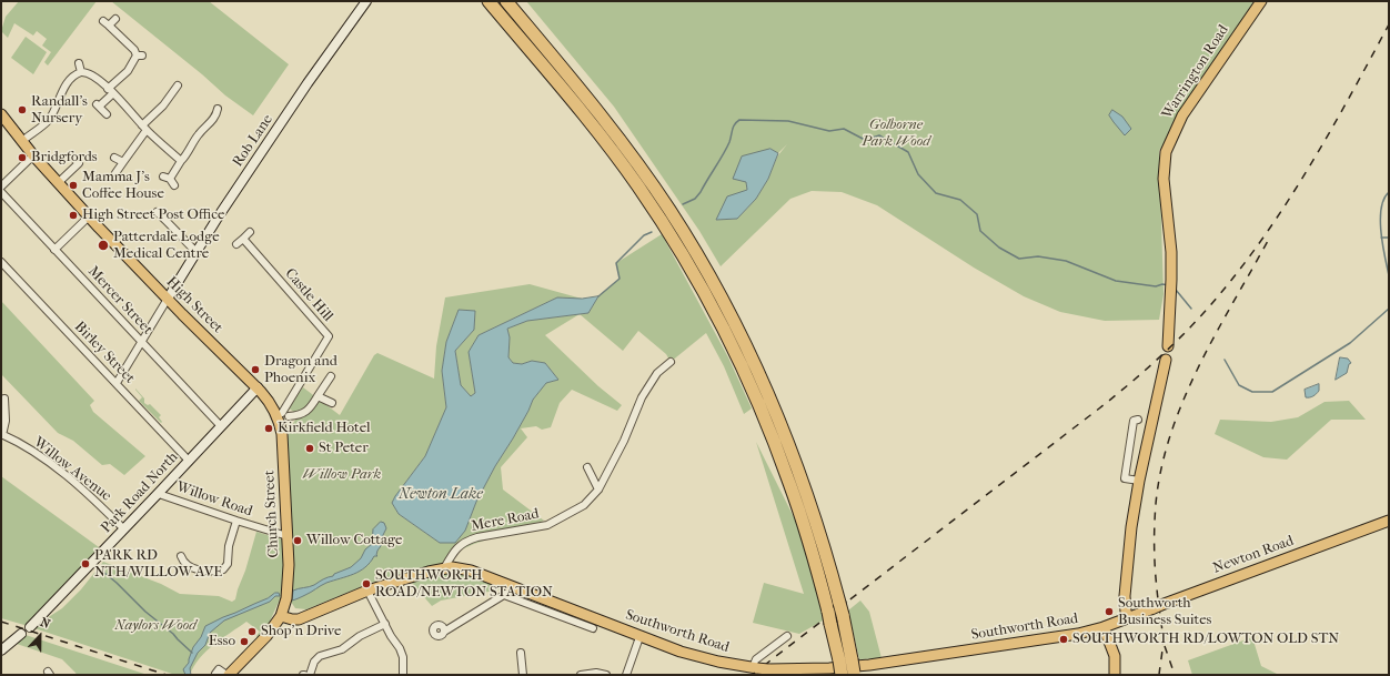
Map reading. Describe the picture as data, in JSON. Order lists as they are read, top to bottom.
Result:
{
  "streets": {
    "main road": [
      "Warrington Road",
      "High Street",
      "Church Street",
      "Newton Road",
      "Southworth Road"
    ],
    "street": [
      "Rob Lane",
      "Castle Hill",
      "Mercer Street",
      "Birley Street",
      "Willow Avenue",
      "Park Road North",
      "Willow Road",
      "Mere Road"
    ]
  },
  "crossings": [
    ["Rob Lane", "High Street"],
    ["Castle Hill", "High Street"],
    ["Castle Hill", "Church Street"],
    ["Mercer Street", "Park Road North"],
    ["High Street", "Park Road North"],
    ["High Street", "Church Street"],
    ["Birley Street", "Park Road North"],
    ["Willow Avenue", "Park Road North"],
    ["Park Road North", "Willow Road"],
    ["Willow Road", "Church Street"],
    ["Church Street", "Southworth Road"],
    ["Mere Road", "Southworth Road"],
    ["Newton Road", "Southworth Road"]
  ],
  "water": ["Newton Lake"],
  "parks": ["Golborne Park Wood", "Willow Park", "Naylors Wood"],
  "places": [
    "Randall's Nursery",
    "Bridgfords",
    "Mamma J's Coffee House",
    "High Street Post Office",
    "Patterdale Lodge Medical Centre",
    "Dragon and Phoenix",
    "Kirkfield Hotel",
    "St Peter",
    "Willow Cottage",
    "PARK RD NTH/WILLOW AVE",
    "SOUTHWORTH ROAD/NEWTON STATION",
    "Southworth Business Suites",
    "Shop'n Drive",
    "SOUTHWORTH RD/LOWTON OLD STN",
    "Esso"
  ],
  "north": "top"
}
